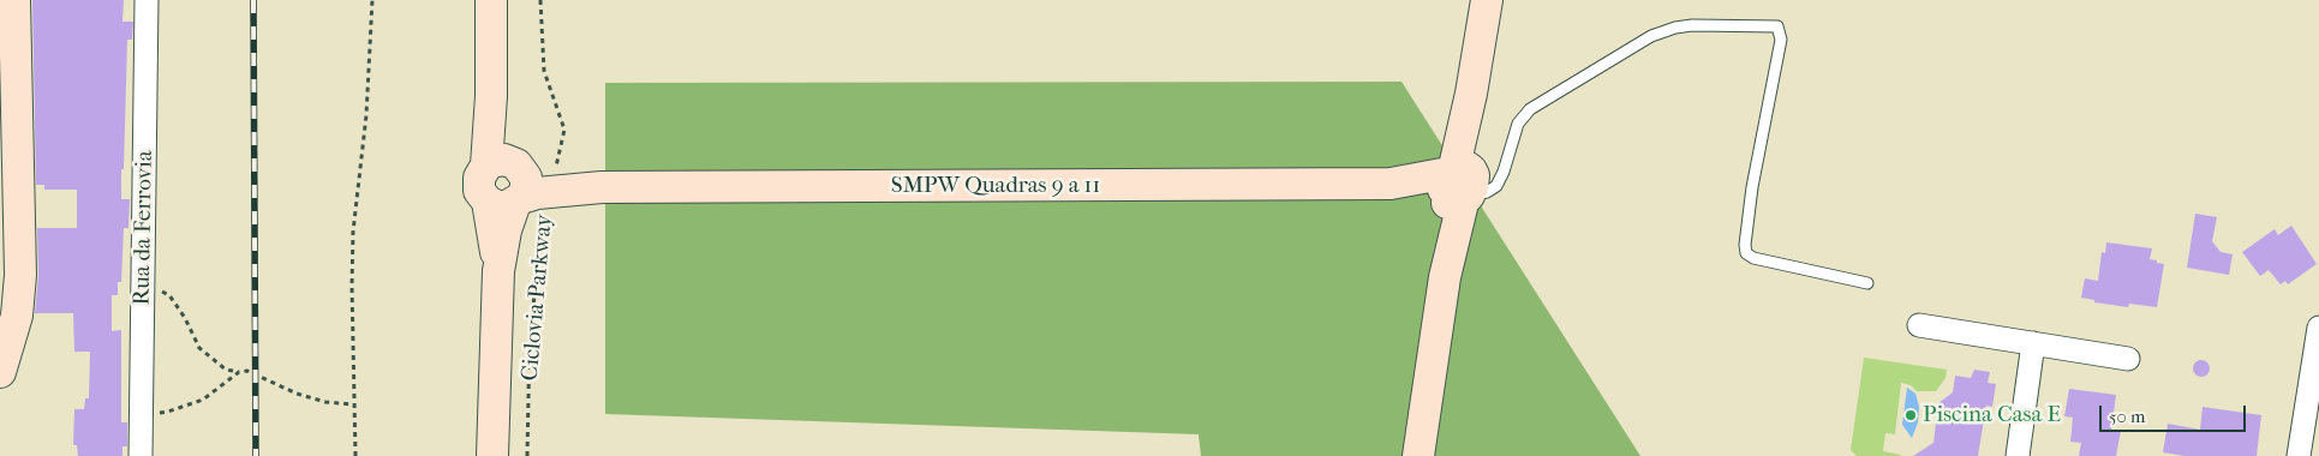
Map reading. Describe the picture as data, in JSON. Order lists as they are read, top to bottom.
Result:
{
  "streets": {
    "street": ["SMPW Quadras 9 a 11", "Rua da Ferrovia"],
    "path": ["Ciclovia Parkway"]
  },
  "crossings": [
    ["SMPW Quadras 9 a 11", "Ciclovia Parkway"]
  ],
  "places": ["Piscina Casa E"],
  "scale_bar": "50 m"
}
